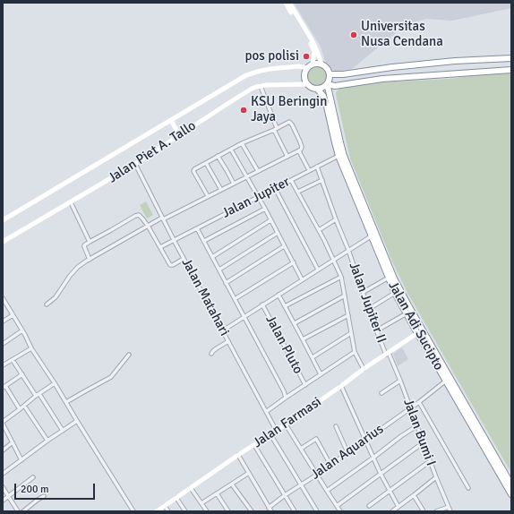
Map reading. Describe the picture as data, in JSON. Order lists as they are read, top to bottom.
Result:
{
  "streets": {
    "highway": ["Jalan Adi Sucipto"],
    "main road": ["Jalan Piet A. Tallo", "Jalan Farmasi"],
    "street": [
      "Jalan Jupiter",
      "Jalan Matahari",
      "Jalan Jupiter II",
      "Jalan Pluto",
      "Jalan Bumi I",
      "Jalan Aquarius"
    ]
  },
  "crossings": [
    ["Jalan Piet A. Tallo", "Jalan Matahari"],
    ["Jalan Piet A. Tallo", "Jalan Adi Sucipto"],
    ["Jalan Jupiter", "Jalan Matahari"],
    ["Jalan Jupiter", "Jalan Jupiter II"],
    ["Jalan Jupiter", "Jalan Adi Sucipto"],
    ["Jalan Matahari", "Jalan Farmasi"],
    ["Jalan Jupiter II", "Jalan Farmasi"],
    ["Jalan Jupiter II", "Jalan Bumi I"],
    ["Jalan Adi Sucipto", "Jalan Farmasi"],
    ["Jalan Adi Sucipto", "Jalan Aquarius"],
    ["Jalan Farmasi", "Jalan Bumi I"],
    ["Jalan Bumi I", "Jalan Aquarius"]
  ],
  "places": ["Universitas Nusa Cendana", "pos polisi", "KSU Beringin Jaya"],
  "scale_bar": "200 m"
}
